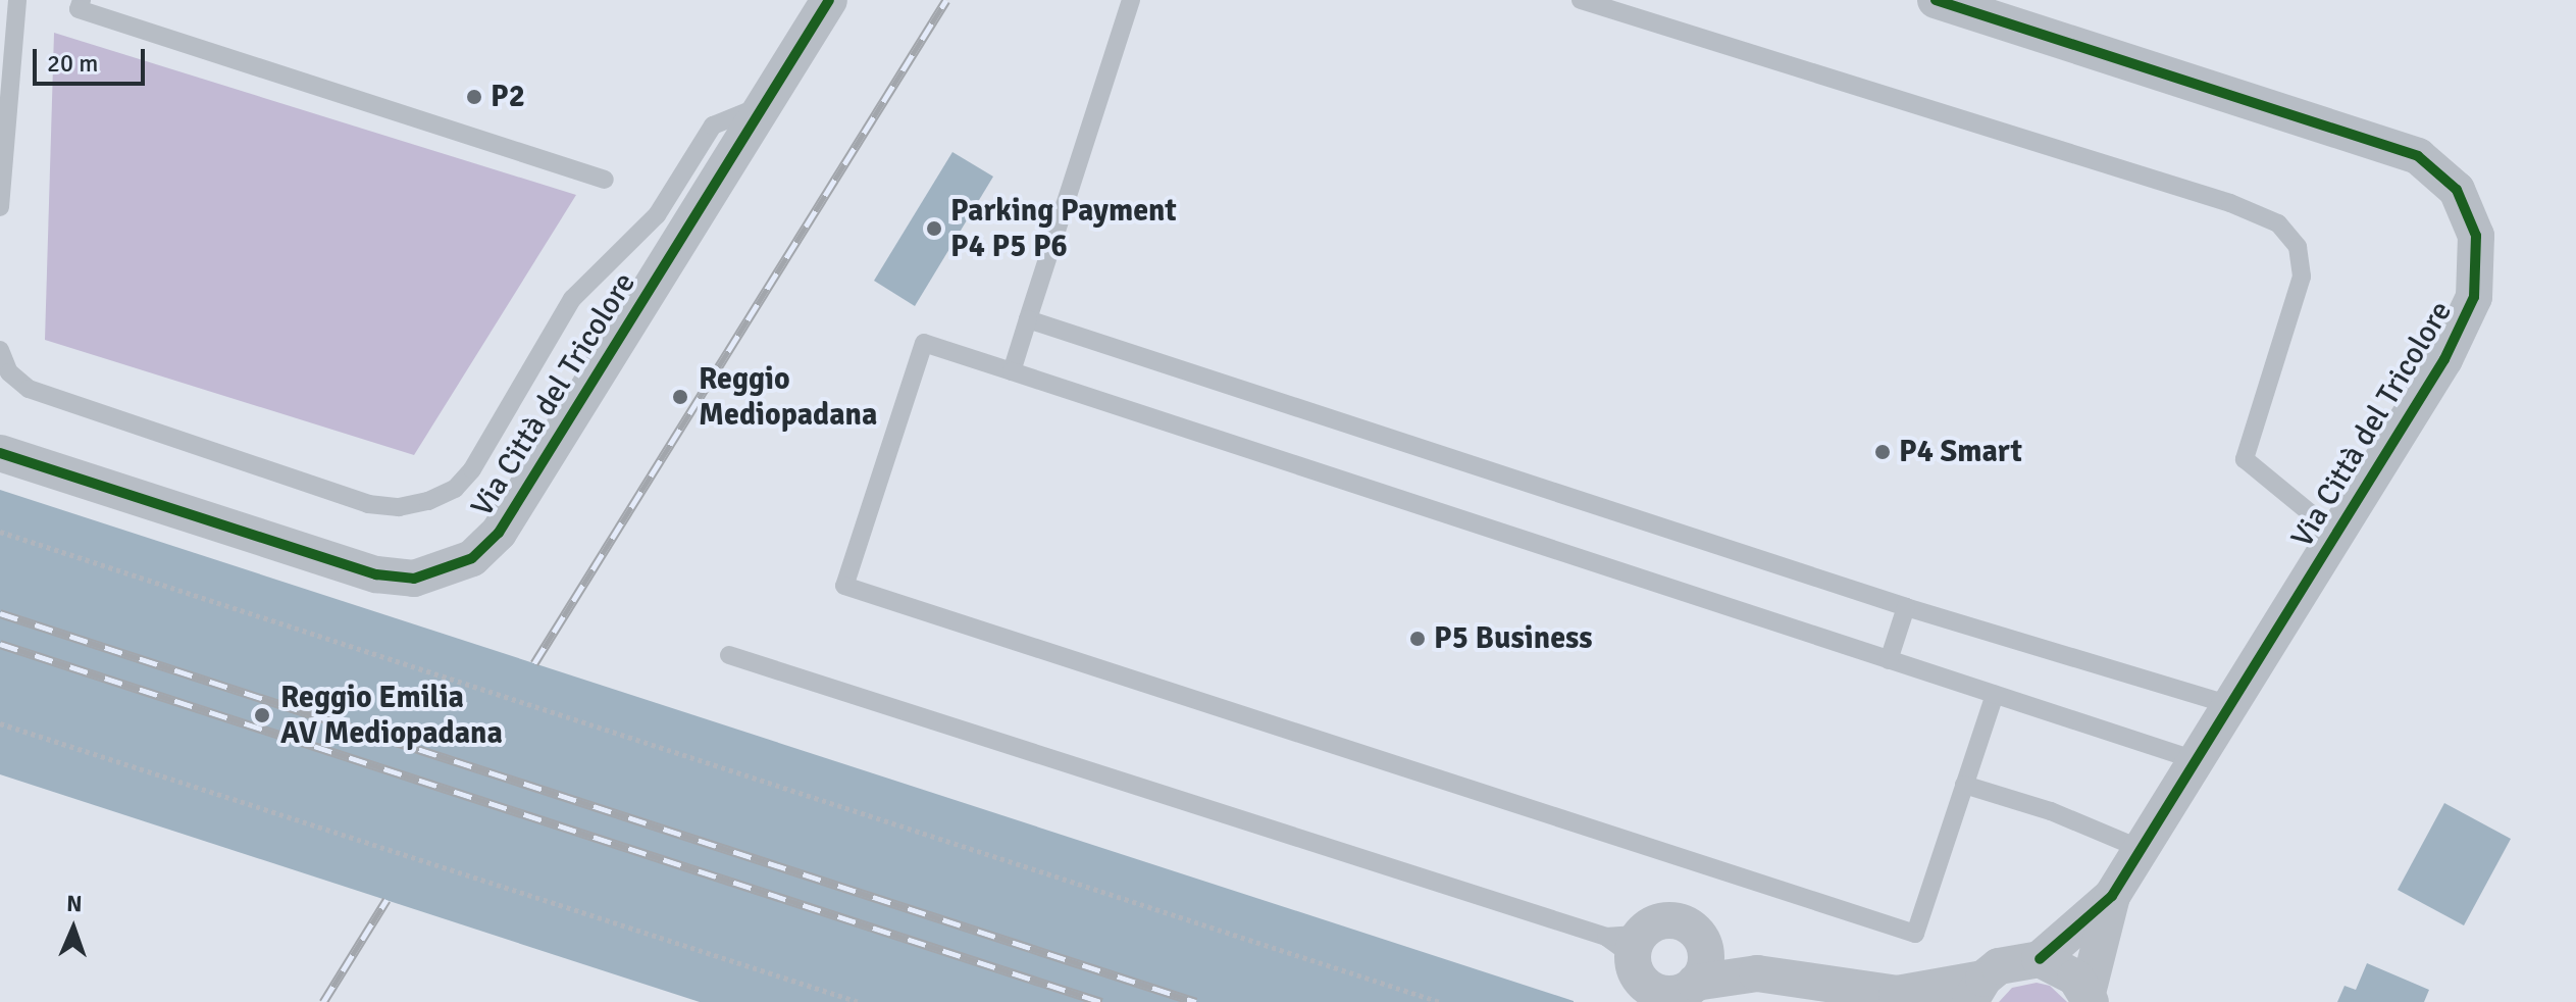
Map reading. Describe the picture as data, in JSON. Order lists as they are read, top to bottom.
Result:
{
  "streets": {
    "street": ["Via Città del Tricolore"]
  },
  "places": [
    "P2",
    "Parking Payment P4 P5 P6",
    "Reggio Mediopadana",
    "P4 Smart",
    "P5 Business",
    "Reggio Emilia AV Mediopadana"
  ],
  "scale_bar": "20 m",
  "north": "top"
}
